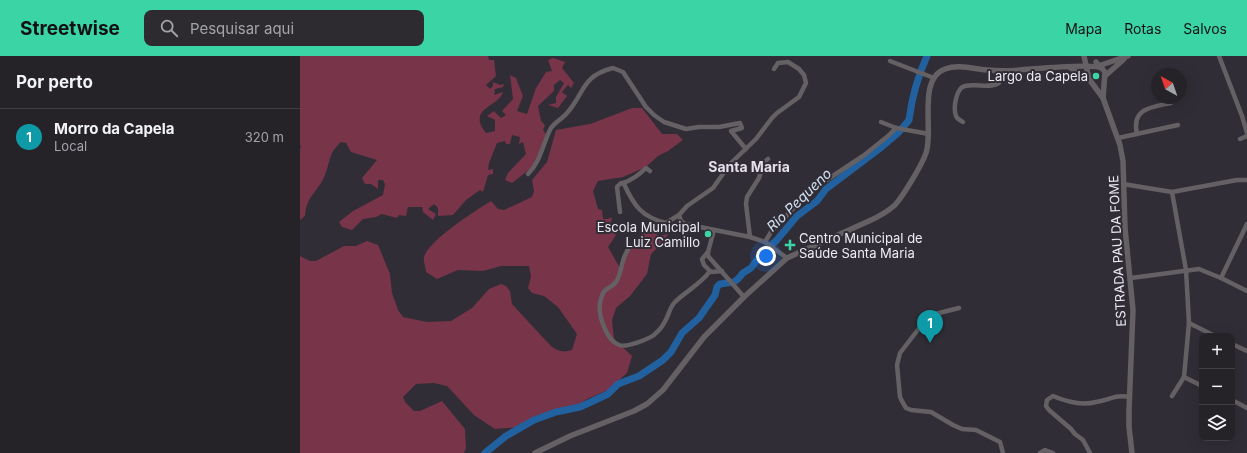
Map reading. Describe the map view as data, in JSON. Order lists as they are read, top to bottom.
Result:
{
  "streets": {
    "street": ["ESTRADA PAU DA FOME"]
  },
  "districts": ["Santa Maria"],
  "water": ["Rio Pequeno"],
  "places": {
    "other": ["Largo da Capela", "Escola Municipal Luiz Camillo"],
    "health": ["Centro Municipal de Saúde Santa Maria"]
  },
  "north": "top left",
  "page": {
    "header": "Streetwise",
    "search": "Pesquisar aqui",
    "nav": ["Mapa", "Rotas", "Salvos"],
    "heading": "Por perto",
    "list": [
      {
        "mark": "1",
        "name": "Morro da Capela",
        "note": "Local",
        "value": "320 m"
      }
    ],
    "pins": "1",
    "map_buttons": ["+", "−"]
  }
}
